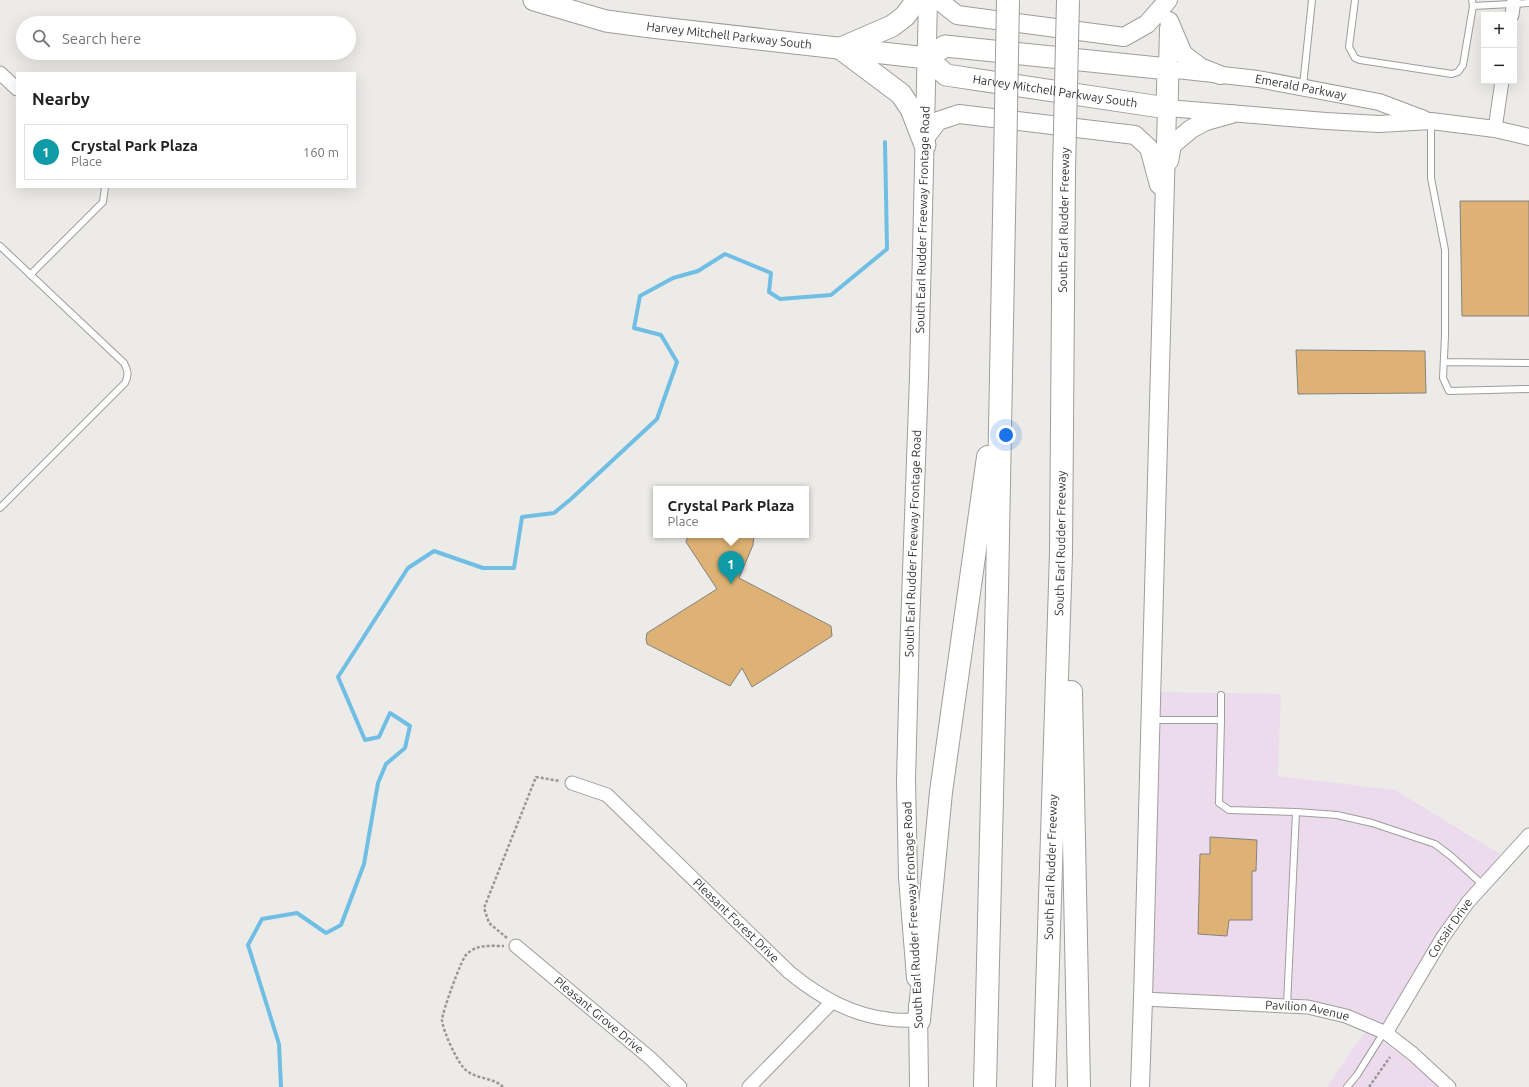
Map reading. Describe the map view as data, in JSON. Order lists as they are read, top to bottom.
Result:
{
  "streets": {
    "highway": ["South Earl Rudder Freeway"],
    "main road": ["Harvey Mitchell Parkway South", "South Earl Rudder Freeway Frontage Road"],
    "street": [
      "Emerald Parkway",
      "Pleasant Forest Drive",
      "Corsair Drive",
      "Pavilion Avenue",
      "Pleasant Grove Drive"
    ]
  },
  "crossings": [
    ["Harvey Mitchell Parkway South", "Emerald Parkway"],
    ["Harvey Mitchell Parkway South", "South Earl Rudder Freeway Frontage Road"],
    ["South Earl Rudder Freeway Frontage Road", "Pleasant Forest Drive"],
    ["Corsair Drive", "Pavilion Avenue"]
  ],
  "page": {
    "map_buttons": ["+", "−"],
    "search": "Search here",
    "heading": "Nearby",
    "list": [
      {
        "mark": "1",
        "name": "Crystal Park Plaza",
        "note": "Place",
        "value": "160 m"
      }
    ],
    "popup": ["Crystal Park Plaza", "Place"],
    "pins": "1"
  }
}
